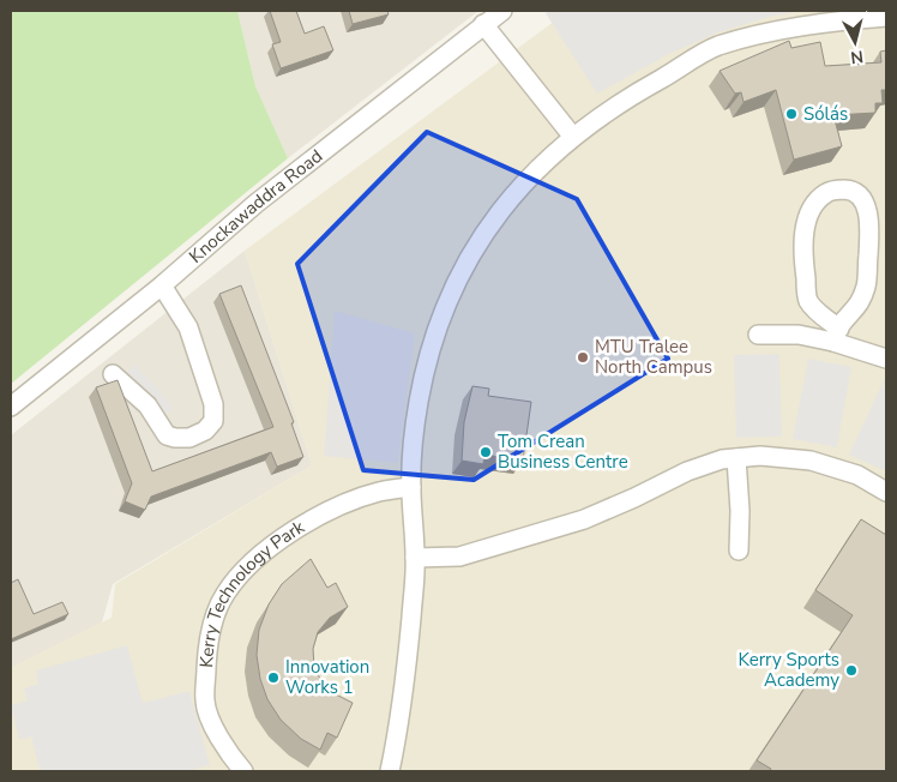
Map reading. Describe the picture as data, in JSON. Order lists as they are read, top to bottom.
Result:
{
  "streets": {
    "street": ["Knockawaddra Road", "Kerry Technology Park"]
  },
  "places": [
    "Sólás",
    "MTU Tralee North Campus",
    "Tom Crean Business Centre",
    "Kerry Sports Academy",
    "Innovation Works 1"
  ],
  "north": "bottom"
}
